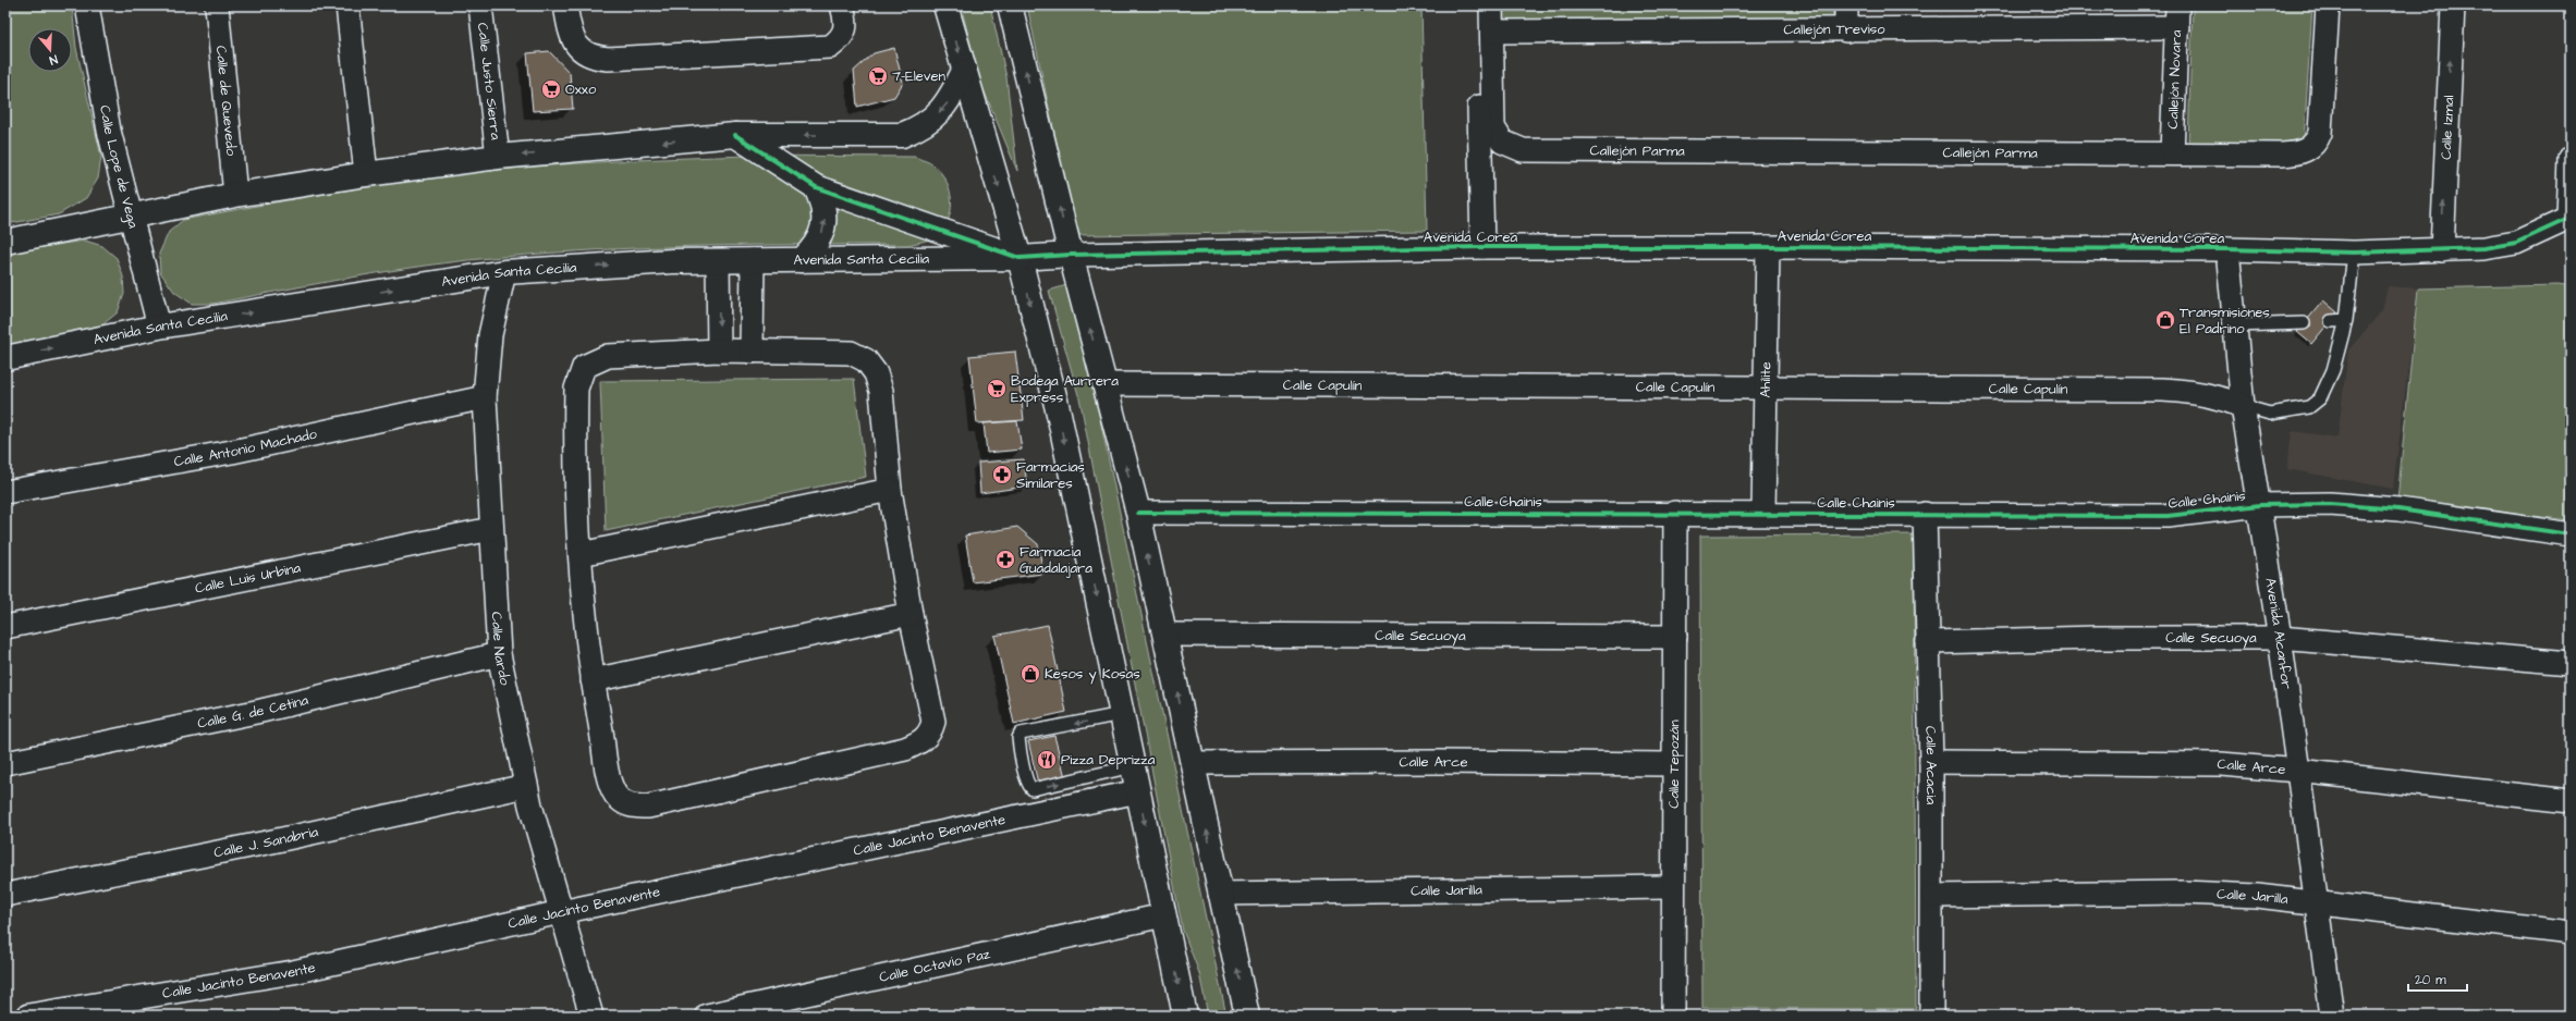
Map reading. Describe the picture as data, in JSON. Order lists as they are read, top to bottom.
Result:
{
  "streets": {
    "street": [
      "Callejón Treviso",
      "Callejón Novara",
      "Calle Justo Sierra",
      "Calle de Quevedo",
      "Calle Izmal",
      "Callejón Parma",
      "Calle Lope de Vega",
      "Avenida Corea",
      "Avenida Santa Cecilia",
      "Ahilite",
      "Calle Capulín",
      "Calle Antonio Machado",
      "Calle Chainis",
      "Calle Luis Urbina",
      "Avenida Alcanfor",
      "Calle Secuoya",
      "Calle Nardo",
      "Calle G. de Cetina",
      "Calle Arce",
      "Calle Tepozán",
      "Calle Acacia",
      "Calle Jacinto Benavente",
      "Calle J. Sanabria",
      "Calle Jarilla",
      "Calle Octavio Paz"
    ]
  },
  "crossings": [
    ["Callejón Treviso", "Callejón Novara"],
    ["Callejón Treviso", "Callejón Parma"],
    ["Callejón Novara", "Callejón Parma"],
    ["Calle Izmal", "Avenida Corea"],
    ["Calle Lope de Vega", "Avenida Santa Cecilia"],
    ["Avenida Corea", "Avenida Santa Cecilia"],
    ["Avenida Corea", "Ahilite"],
    ["Avenida Corea", "Avenida Alcanfor"],
    ["Avenida Santa Cecilia", "Calle Nardo"],
    ["Ahilite", "Calle Capulín"],
    ["Ahilite", "Calle Chainis"],
    ["Calle Capulín", "Avenida Alcanfor"],
    ["Calle Antonio Machado", "Calle Nardo"],
    ["Calle Chainis", "Avenida Alcanfor"],
    ["Calle Chainis", "Calle Tepozán"],
    ["Calle Chainis", "Calle Acacia"],
    ["Calle Luis Urbina", "Calle Nardo"],
    ["Avenida Alcanfor", "Calle Secuoya"],
    ["Avenida Alcanfor", "Calle Arce"],
    ["Avenida Alcanfor", "Calle Jarilla"],
    ["Calle Secuoya", "Calle Tepozán"],
    ["Calle Secuoya", "Calle Acacia"],
    ["Calle Nardo", "Calle G. de Cetina"],
    ["Calle Nardo", "Calle Jacinto Benavente"],
    ["Calle Nardo", "Calle J. Sanabria"],
    ["Calle Arce", "Calle Tepozán"],
    ["Calle Arce", "Calle Acacia"],
    ["Calle Tepozán", "Calle Jarilla"],
    ["Calle Acacia", "Calle Jarilla"]
  ],
  "one_way": ["Calle Izmal"],
  "places": {
    "supermarket": ["7-Eleven", "Oxxo", "Bodega Aurrera Express"],
    "shop": ["Transmisiones El Padrino", "Kesos y Kosas"],
    "pharmacy": ["Farmacias Similares", "Farmacia Guadalajara"],
    "restaurant": ["Pizza Deprizza"]
  },
  "scale_bar": "20 m",
  "north": "bottom"
}
